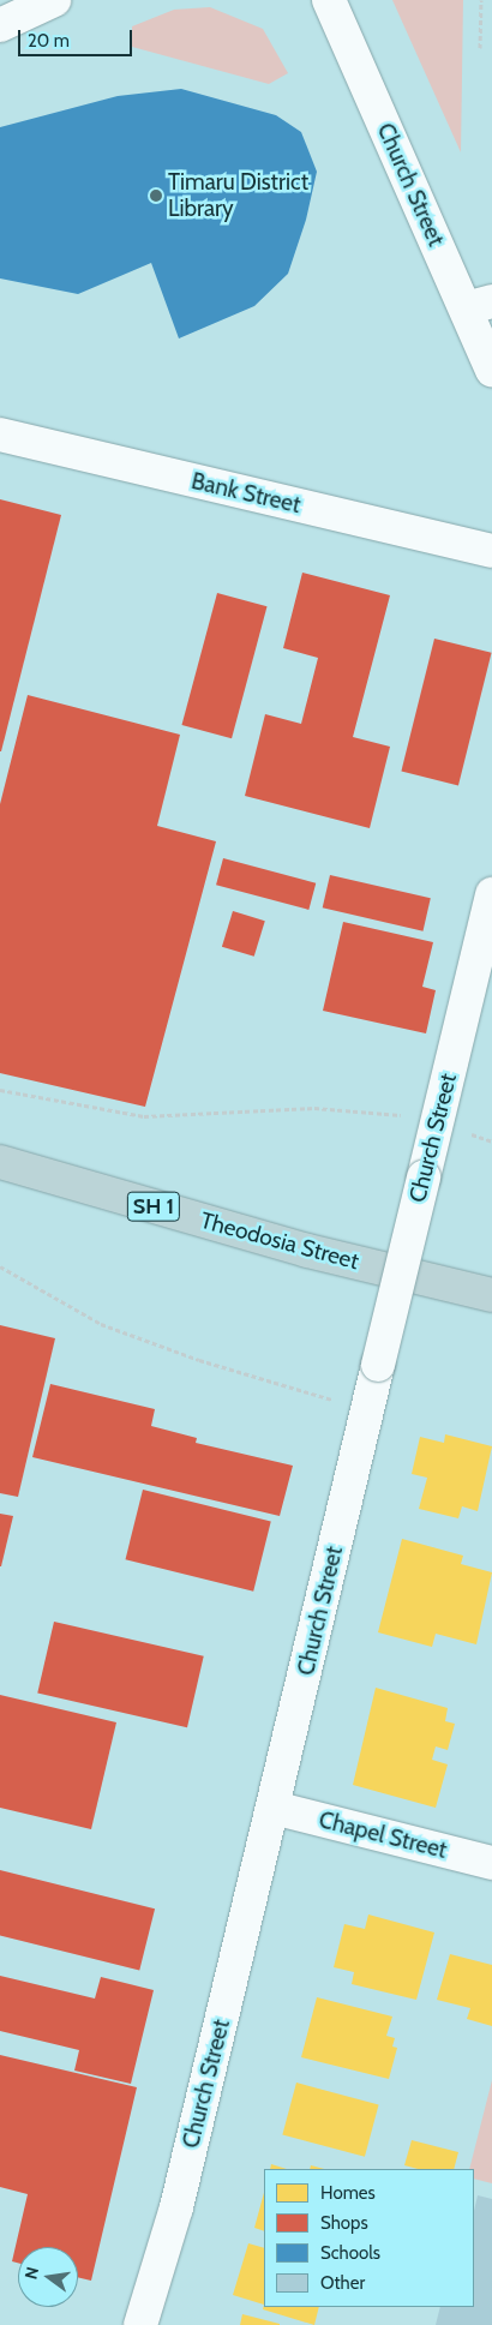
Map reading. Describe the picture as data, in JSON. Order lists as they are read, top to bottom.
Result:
{
  "streets": {
    "highway": ["SH 1", "Theodosia Street"],
    "street": ["Church Street", "Bank Street", "Chapel Street"]
  },
  "crossings": [
    ["Church Street", "Chapel Street"]
  ],
  "places": ["Timaru District Library"],
  "legend": [
    "Homes",
    "Shops",
    "Schools",
    "Other"
  ],
  "scale_bar": "20 m",
  "north": "left"
}
